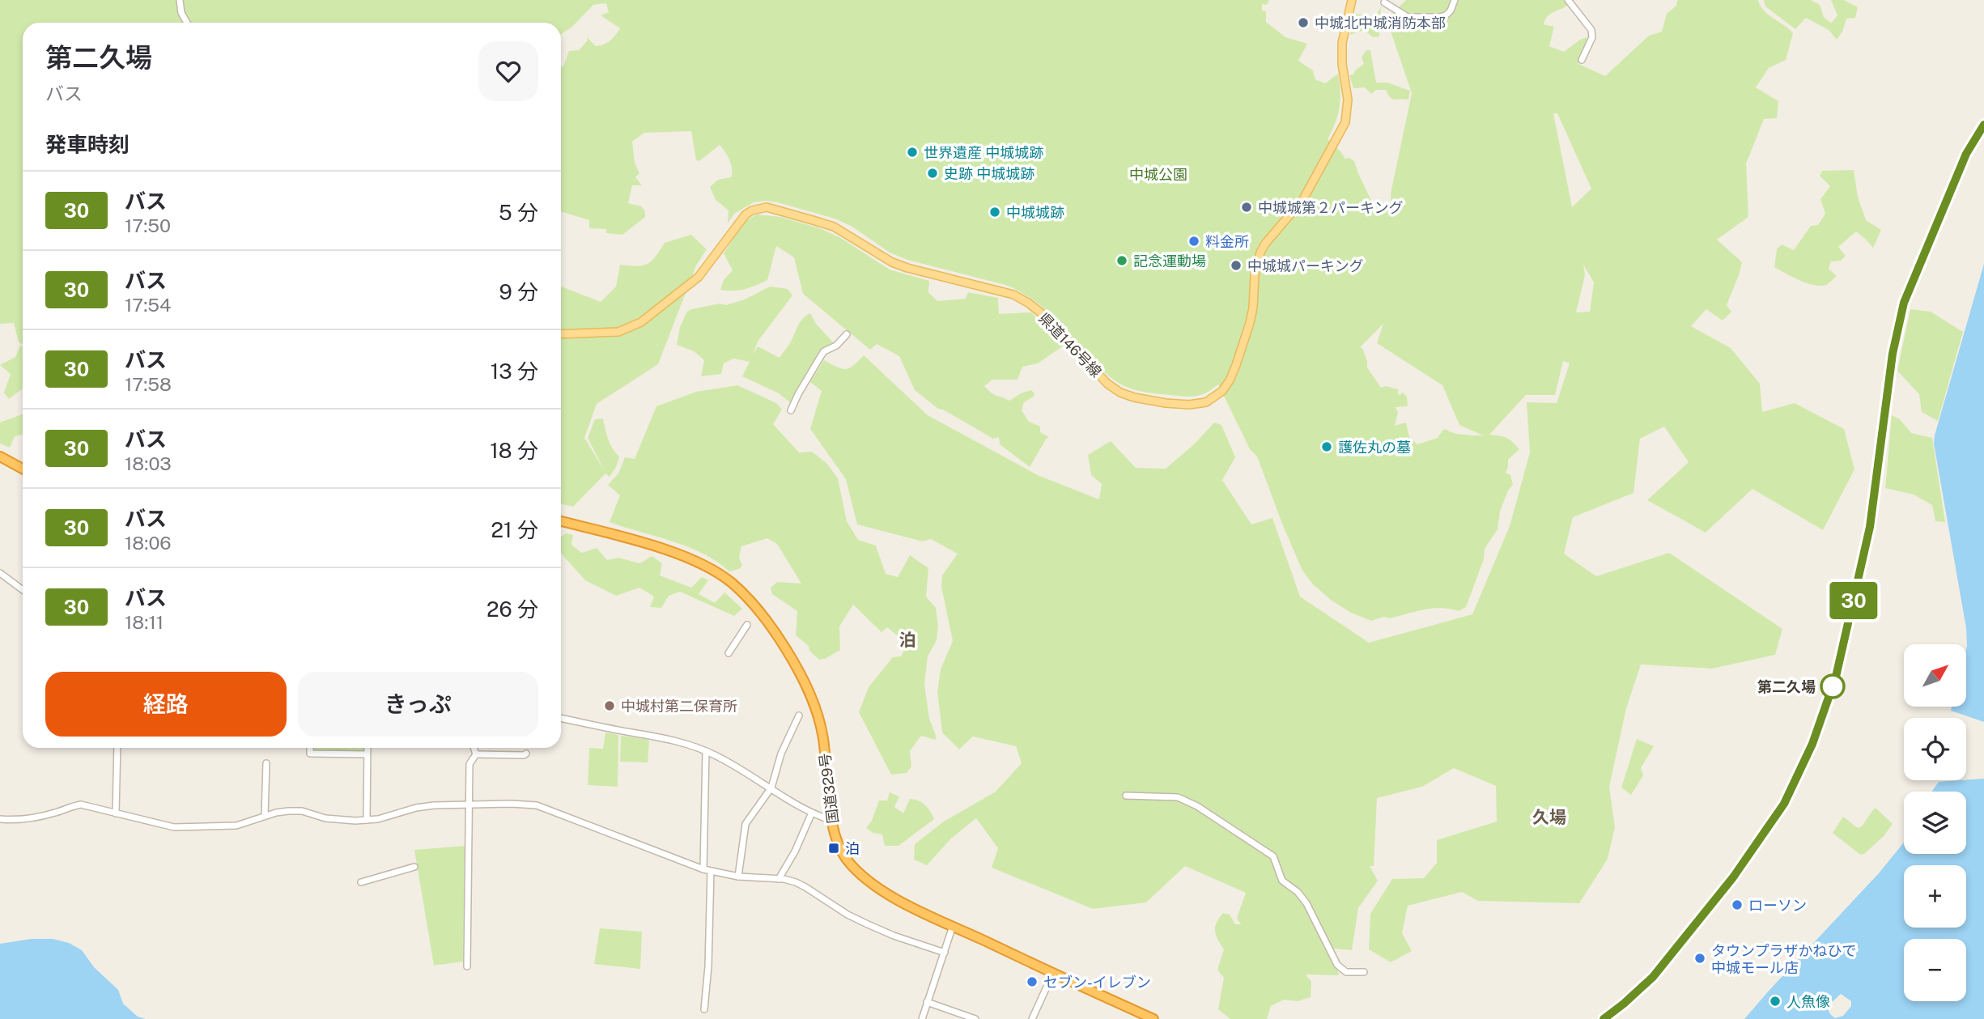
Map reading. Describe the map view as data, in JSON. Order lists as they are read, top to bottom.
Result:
{
  "streets": {
    "highway": ["国道329号"],
    "main road": ["県道146号線"]
  },
  "districts": ["泊", "久場"],
  "parks": ["中城公園"],
  "places": {
    "other": [
      "中城北中城消防本部",
      "世界遺産 中城城跡",
      "史跡 中城城跡",
      "中城城第２パーキング",
      "中城城跡",
      "料金所",
      "記念運動場",
      "中城城パーキング",
      "護佐丸の墓",
      "第二久場",
      "中城村第二保育所",
      "ローソン",
      "タウンプラザかねひで 中城モール店",
      "セブン-イレブン",
      "人魚像"
    ],
    "transit": ["泊"]
  },
  "lines": ["bus line 30"],
  "north": "top right",
  "page": {
    "on_map": "30",
    "heading": [
      ["第二久場", "バス"],
      "発車時刻"
    ],
    "list": [
      {
        "mark": "30",
        "name": "バス",
        "note": "17:50",
        "value": "5 分"
      },
      {
        "mark": "30",
        "name": "バス",
        "note": "17:54",
        "value": "9 分"
      },
      {
        "mark": "30",
        "name": "バス",
        "note": "17:58",
        "value": "13 分"
      },
      {
        "mark": "30",
        "name": "バス",
        "note": "18:03",
        "value": "18 分"
      },
      {
        "mark": "30",
        "name": "バス",
        "note": "18:06",
        "value": "21 分"
      },
      {
        "mark": "30",
        "name": "バス",
        "note": "18:11",
        "value": "26 分"
      }
    ],
    "map_buttons": ["+", "−"],
    "buttons": ["経路", "きっぷ"]
  }
}
